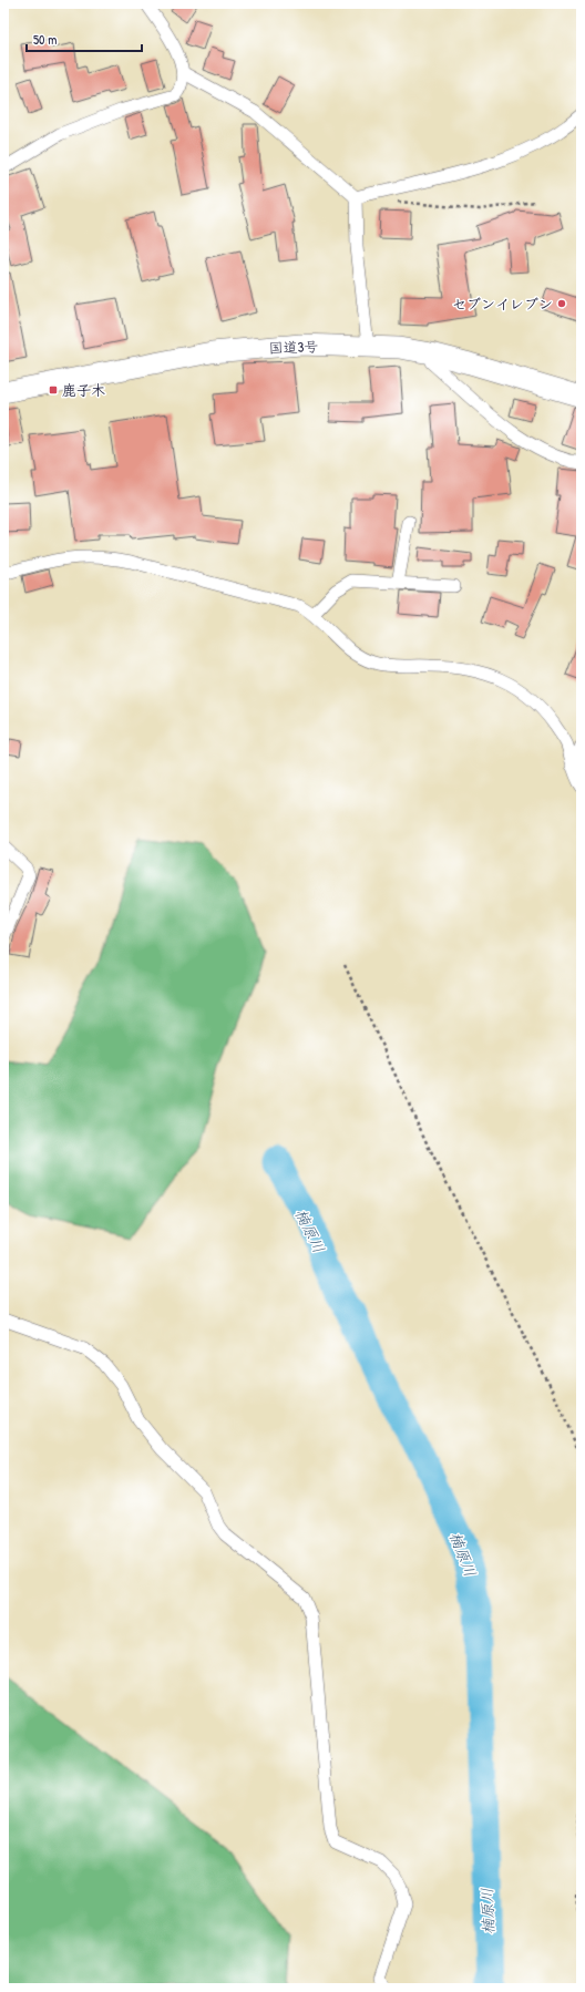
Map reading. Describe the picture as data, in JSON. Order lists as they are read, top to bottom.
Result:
{
  "streets": {
    "highway": ["国道3号"]
  },
  "water": ["楠原川"],
  "places": {
    "other": ["セブンイレブン"],
    "transit": ["鹿子木"]
  },
  "scale_bar": "50 m"
}
